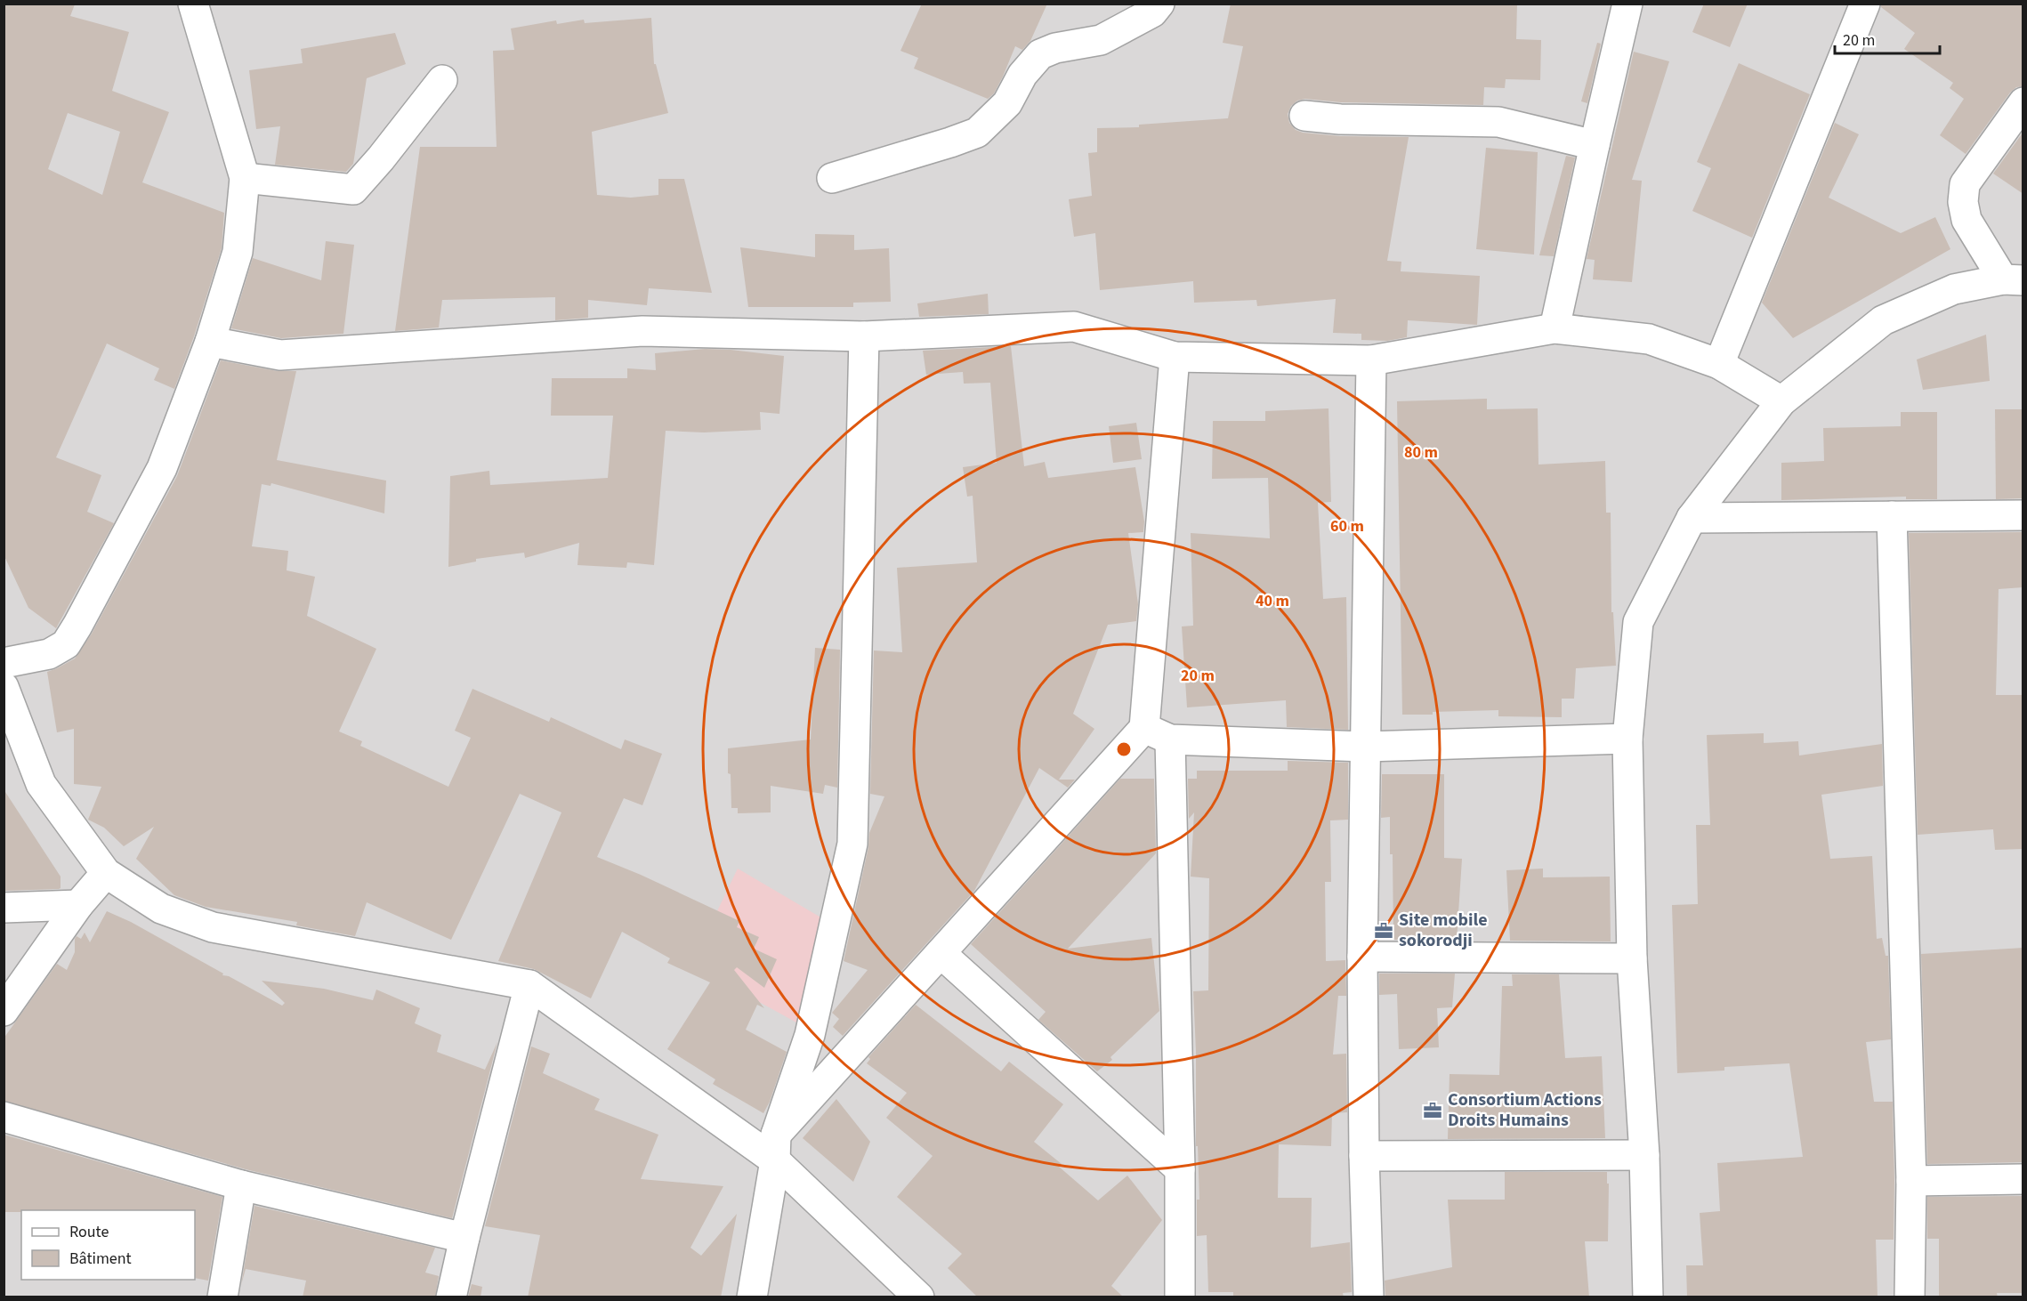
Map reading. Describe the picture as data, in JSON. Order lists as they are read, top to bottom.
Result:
{
  "places": {
    "office": ["Site mobile sokorodji", "Consortium Actions Droits Humains"]
  },
  "legend": ["Route", "Bâtiment"],
  "scale_bar": "20 m",
  "rings": [
    "80 m",
    "60 m",
    "40 m",
    "20 m"
  ]
}
